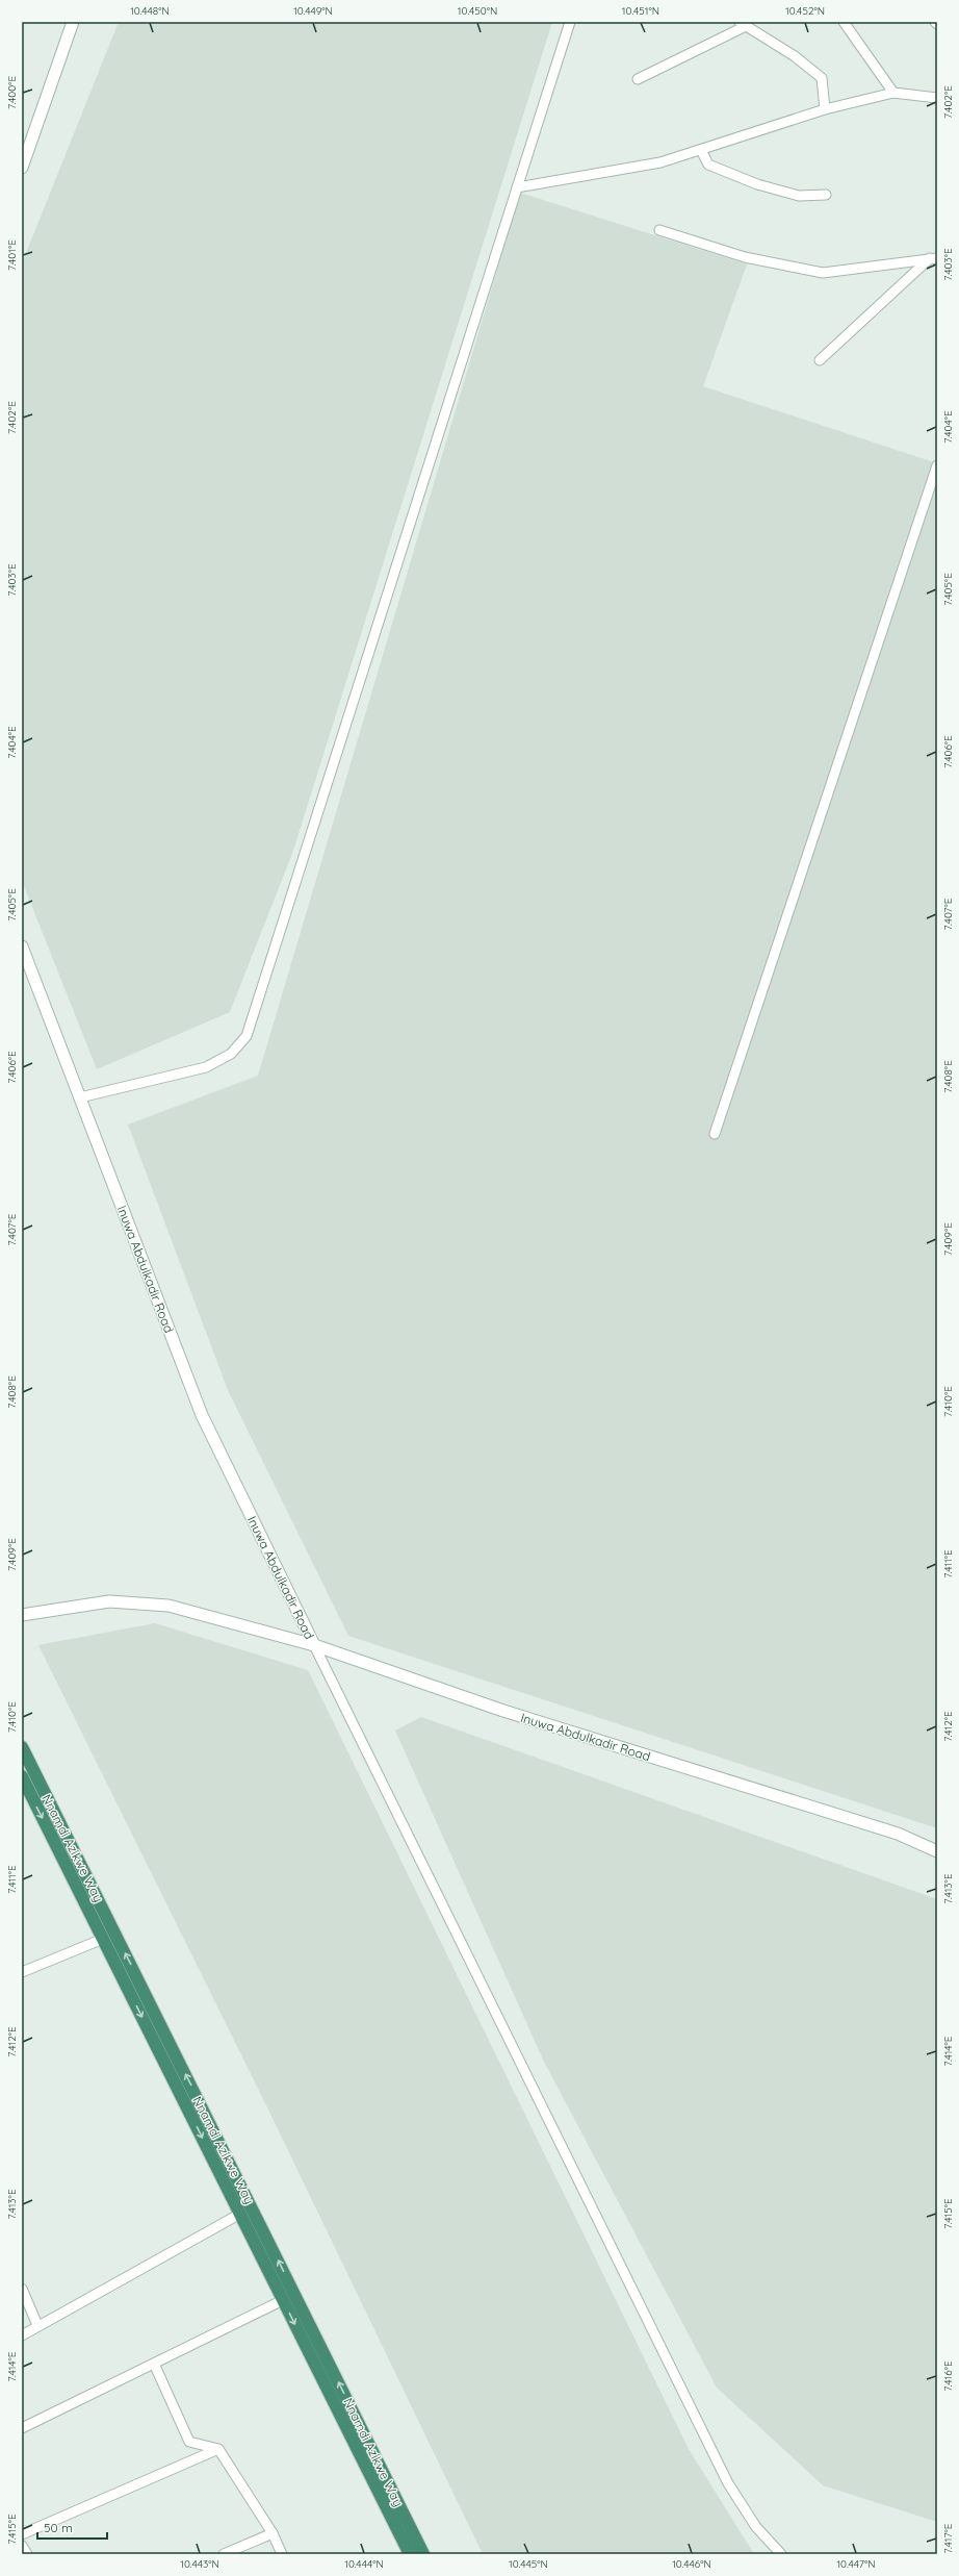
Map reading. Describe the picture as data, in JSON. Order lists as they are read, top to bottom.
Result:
{
  "streets": {
    "highway": ["Nnamdi Azikwe Way"],
    "street": ["Inuwa Abdulkadir Road"]
  },
  "scale_bar": "50 m",
  "coordinates": [
    "10.448°N",
    "10.449°N",
    "10.450°N",
    "10.451°N",
    "10.452°N",
    "7.400°E",
    "7.402°E",
    "7.401°E",
    "7.403°E",
    "7.404°E",
    "7.405°E",
    "7.406°E",
    "7.407°E",
    "7.408°E",
    "7.409°E",
    "7.410°E",
    "7.411°E",
    "7.412°E",
    "7.413°E",
    "7.414°E",
    "7.415°E",
    "7.416°E",
    "7.417°E",
    "10.443°N",
    "10.444°N",
    "10.445°N",
    "10.446°N",
    "10.447°N"
  ]
}
